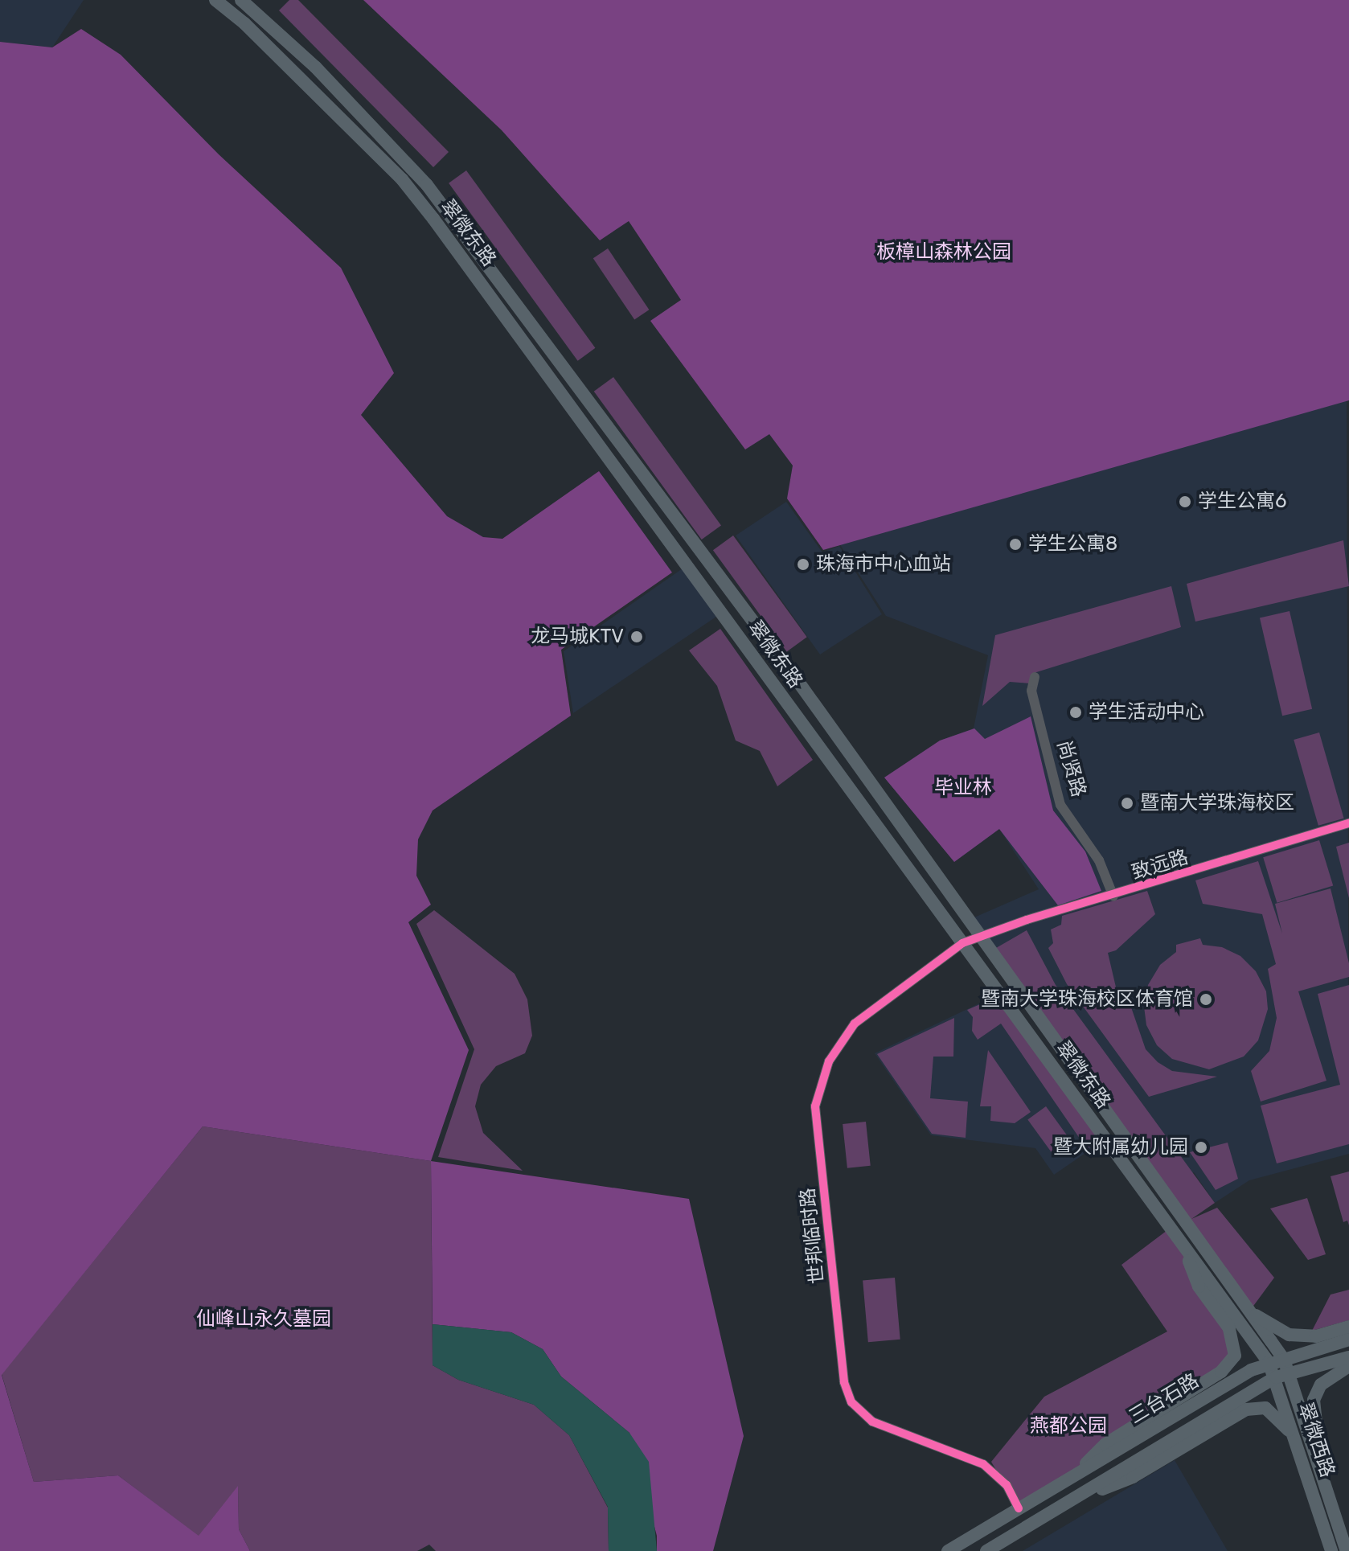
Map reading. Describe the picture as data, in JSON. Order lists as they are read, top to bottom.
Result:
{
  "streets": {
    "main road": ["翠微东路", "三台石路", "翠微西路"],
    "street": ["尚贤路", "致远路", "世邦临时路"]
  },
  "crossings": [
    ["翠微东路", "致远路"],
    ["翠微东路", "世邦临时路"],
    ["翠微东路", "三台石路"],
    ["翠微东路", "翠微西路"],
    ["尚贤路", "致远路"],
    ["致远路", "世邦临时路"],
    ["世邦临时路", "三台石路"],
    ["三台石路", "翠微西路"]
  ],
  "parks": [
    "板樟山森林公园",
    "毕业林",
    "仙峰山永久墓园",
    "燕都公园"
  ],
  "places": [
    "学生公寓6",
    "学生公寓8",
    "珠海市中心血站",
    "龙马城KTV",
    "学生活动中心",
    "暨南大学珠海校区",
    "暨南大学珠海校区体育馆",
    "暨大附属幼儿园"
  ]
}
